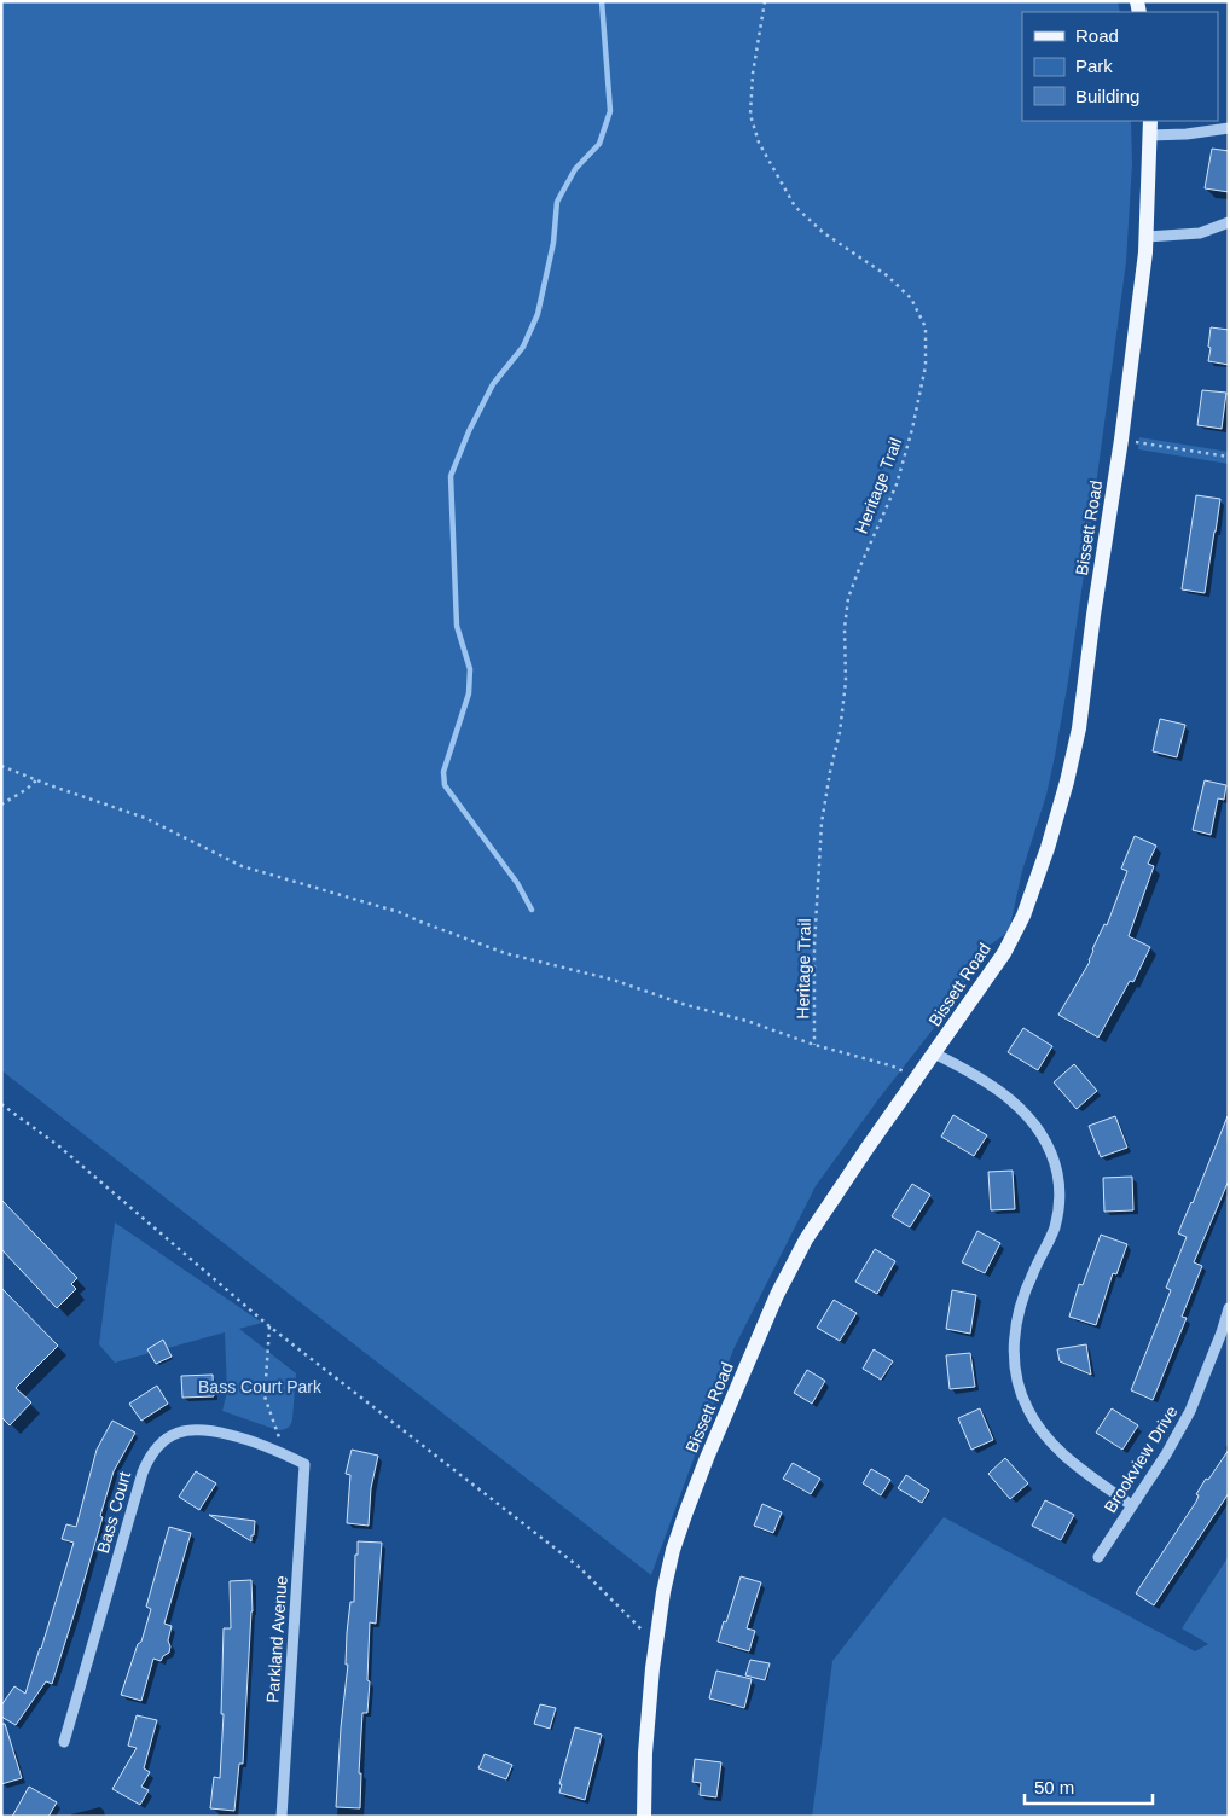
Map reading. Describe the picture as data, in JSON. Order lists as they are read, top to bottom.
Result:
{
  "streets": {
    "main road": ["Bissett Road"],
    "street": ["Brookview Drive", "Bass Court", "Parkland Avenue"],
    "path": ["Heritage Trail"]
  },
  "crossings": [
    ["Bass Court", "Parkland Avenue"]
  ],
  "parks": ["Bass Court Park"],
  "legend": ["Road", "Park", "Building"],
  "scale_bar": "50 m"
}
